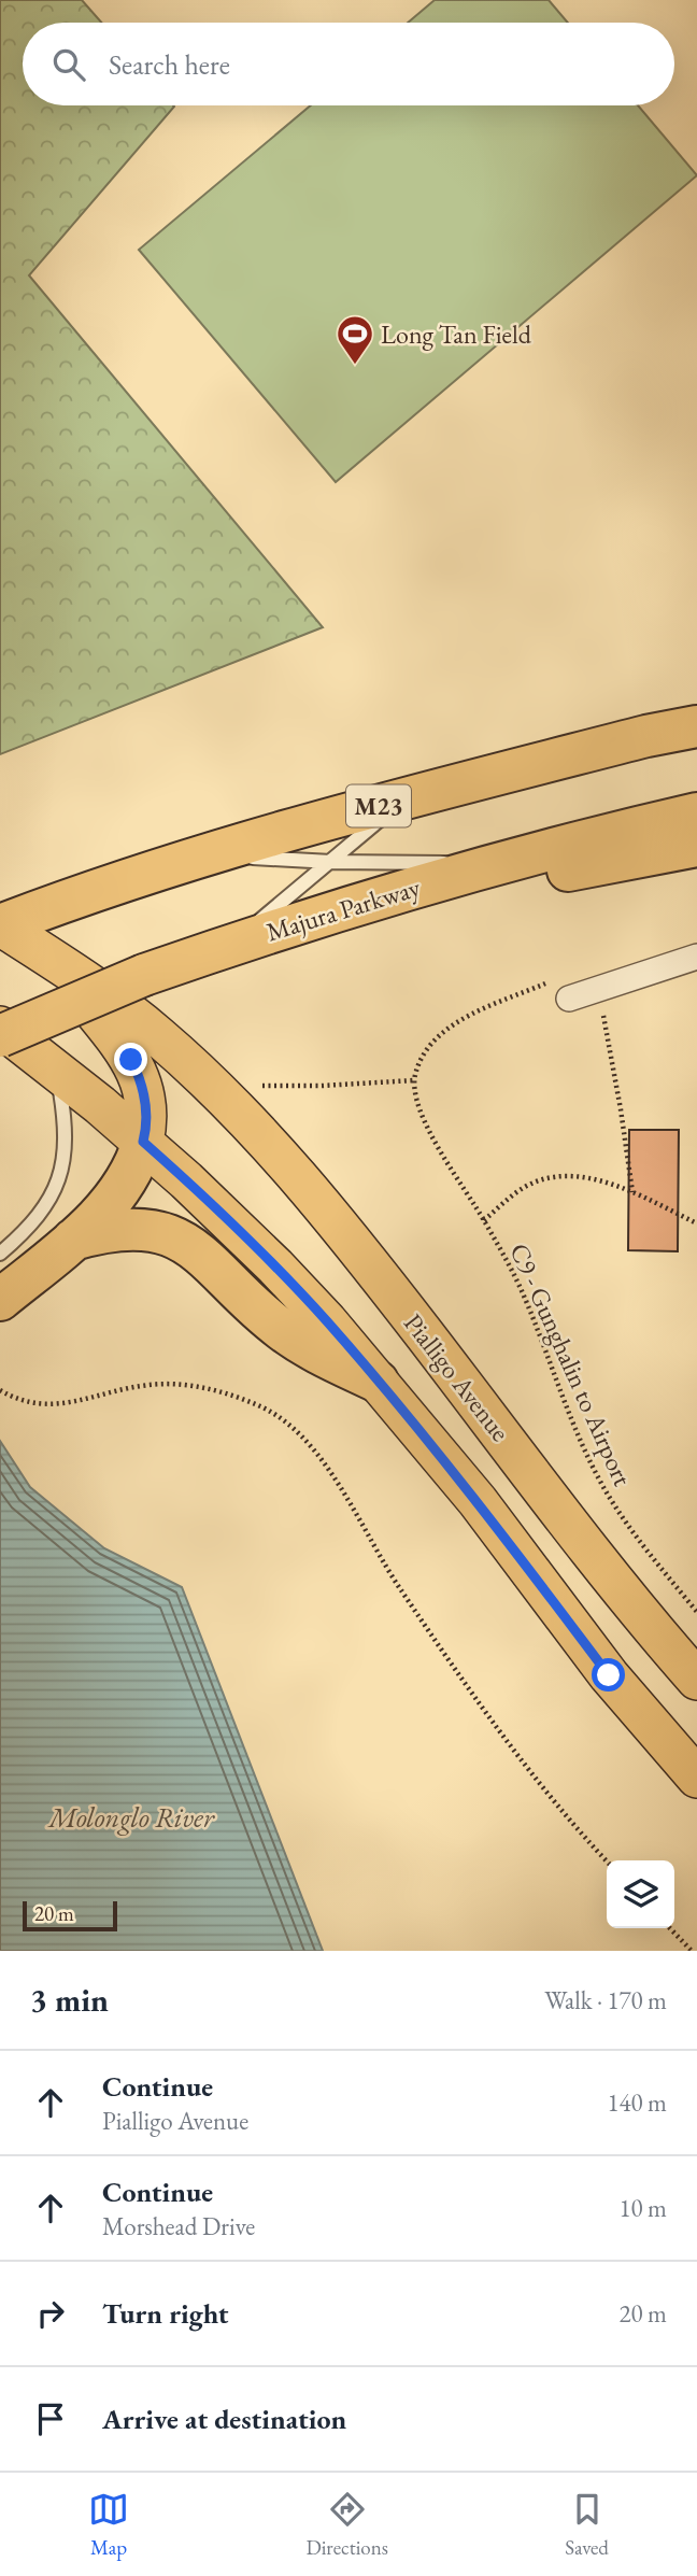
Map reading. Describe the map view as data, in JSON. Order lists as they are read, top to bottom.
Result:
{
  "streets": {
    "highway": ["M23", "Majura Parkway"],
    "main road": ["Pialligo Avenue"],
    "path": ["C9 - Gunghalin to Airport"]
  },
  "crossings": [
    ["M23", "Pialligo Avenue"]
  ],
  "water": ["Molonglo River"],
  "places": {
    "sports": ["Long Tan Field"]
  },
  "scale_bar": "20 m",
  "page": {
    "search": "Search here",
    "scale": "20 m",
    "heading": ["3 min", "Walk · 170 m"],
    "list": [
      ["Continue", "Pialligo Avenue", "140 m"],
      ["Continue", "Morshead Drive", "10 m"],
      ["Turn right", "20 m"],
      "Arrive at destination"
    ],
    "nav": ["Map", "Directions", "Saved"]
  }
}
